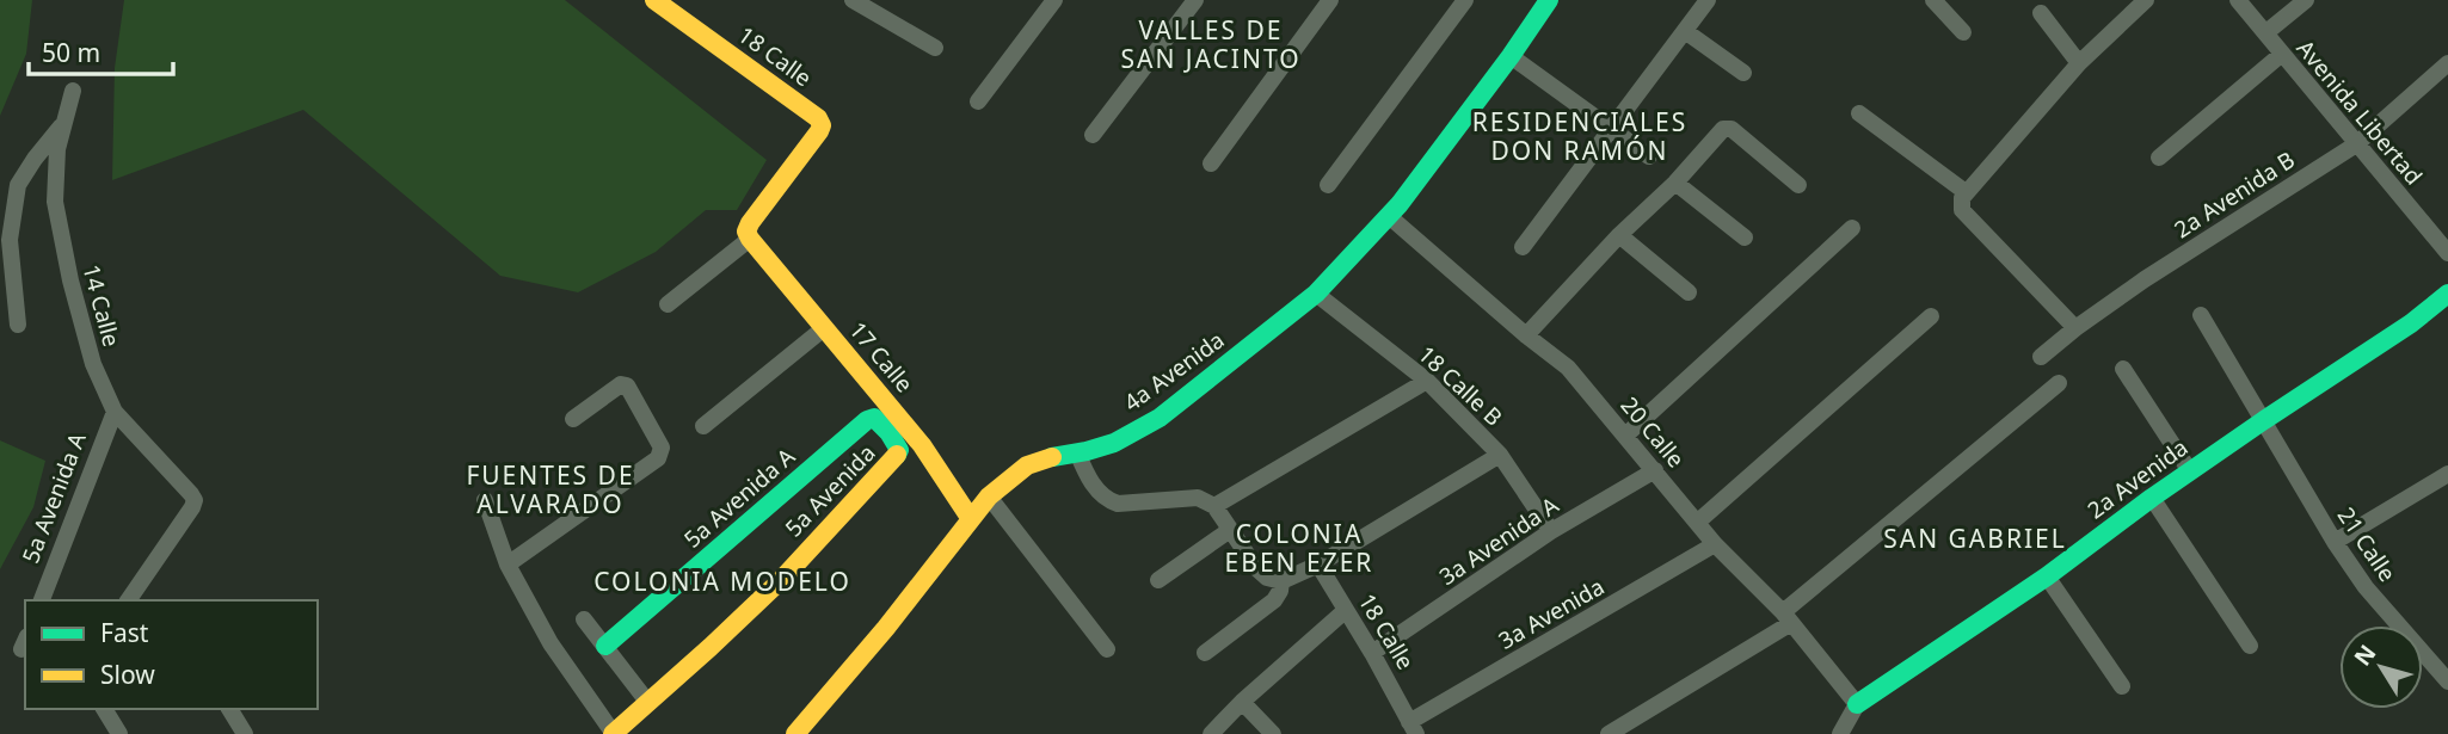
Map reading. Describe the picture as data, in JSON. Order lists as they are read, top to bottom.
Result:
{
  "streets": {
    "street": [
      "18 Calle",
      "Avenida Libertad",
      "2a Avenida B",
      "14 Calle",
      "17 Calle",
      "4a Avenida",
      "18 Calle B",
      "20 Calle",
      "2a Avenida",
      "5a Avenida",
      "5a Avenida A",
      "3a Avenida A",
      "21 Calle",
      "3a Avenida"
    ]
  },
  "crossings": [
    ["18 Calle", "17 Calle"],
    ["18 Calle", "3a Avenida A"],
    ["18 Calle", "3a Avenida"],
    ["Avenida Libertad", "2a Avenida B"],
    ["14 Calle", "5a Avenida A"],
    ["17 Calle", "4a Avenida"],
    ["4a Avenida", "18 Calle B"],
    ["4a Avenida", "20 Calle"],
    ["18 Calle B", "3a Avenida A"],
    ["20 Calle", "2a Avenida"],
    ["20 Calle", "3a Avenida A"],
    ["20 Calle", "3a Avenida"],
    ["2a Avenida", "21 Calle"],
    ["5a Avenida", "5a Avenida A"]
  ],
  "districts": [
    "VALLES DE SAN JACINTO",
    "RESIDENCIALES DON RAMÓN",
    "FUENTES DE ALVARADO",
    "COLONIA EBEN EZER",
    "SAN GABRIEL",
    "COLONIA MODELO"
  ],
  "legend": ["Fast", "Slow"],
  "scale_bar": "50 m",
  "north": "top left"
}
